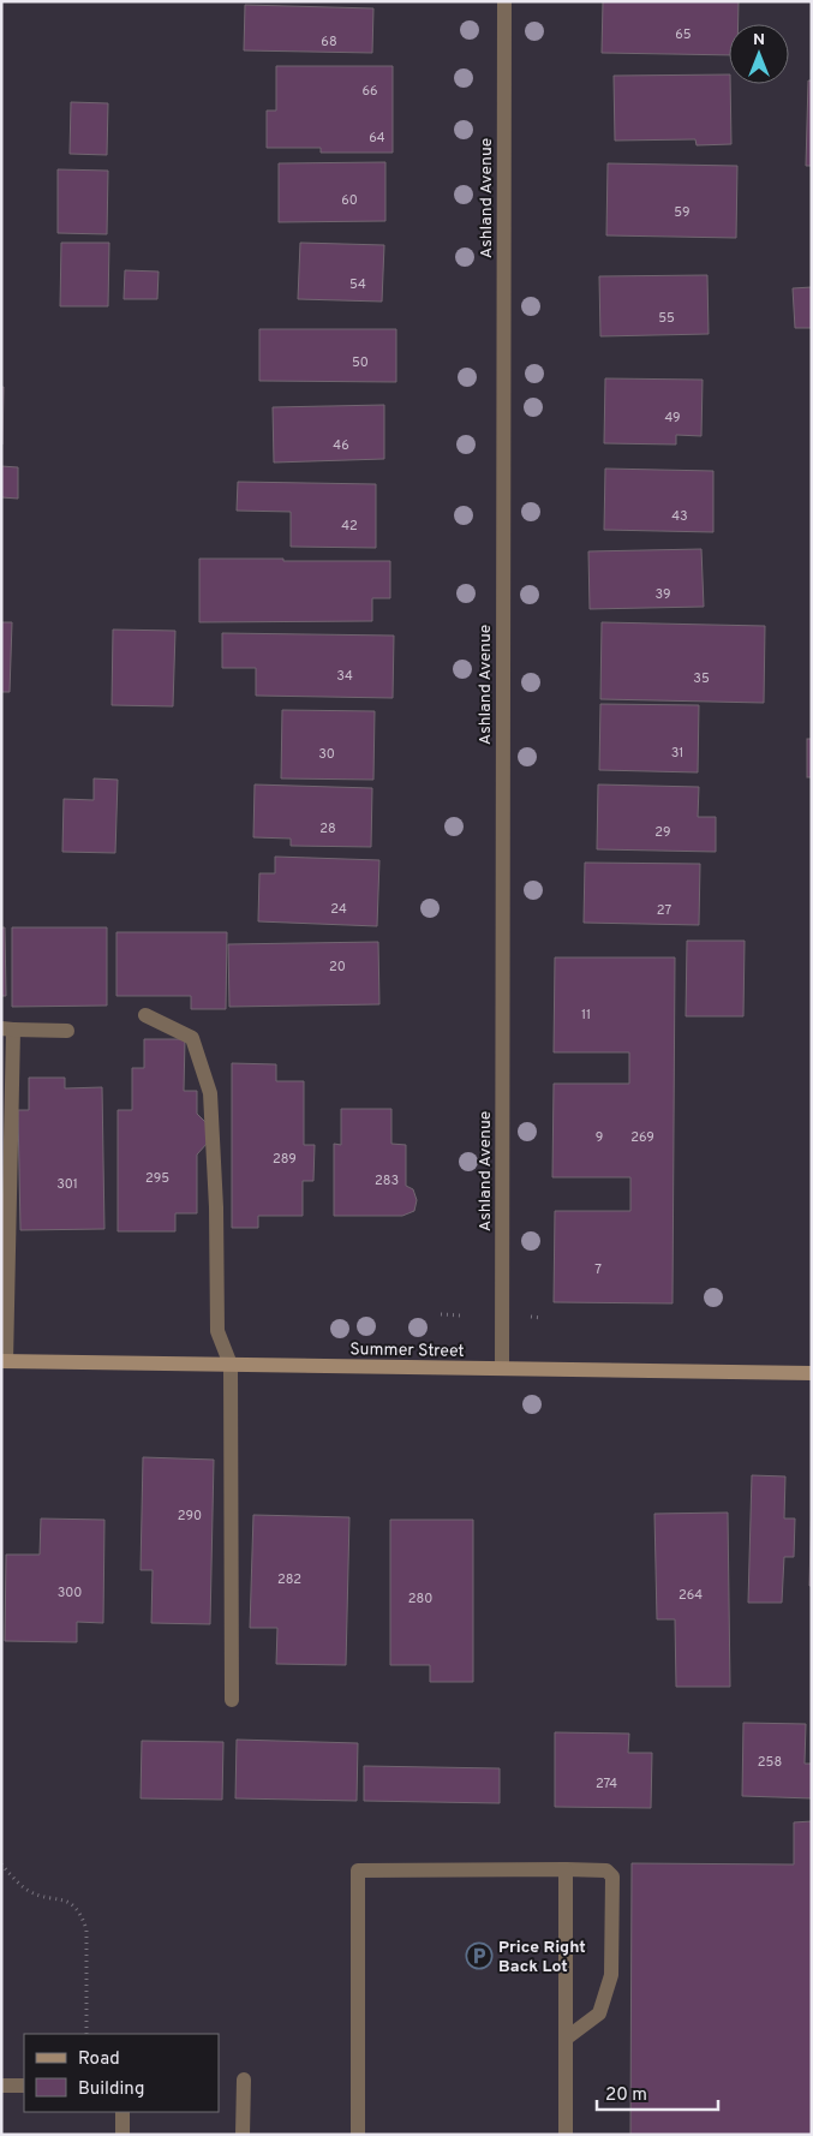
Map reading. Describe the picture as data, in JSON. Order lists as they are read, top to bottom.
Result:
{
  "streets": {
    "street": ["Ashland Avenue", "Summer Street"]
  },
  "crossings": [
    ["Ashland Avenue", "Summer Street"]
  ],
  "places": {
    "parking": ["Price Right Back Lot"]
  },
  "house_numbers": [
    "65",
    "68",
    "66",
    "64",
    "60",
    "59",
    "54",
    "55",
    "50",
    "49",
    "46",
    "43",
    "42",
    "39",
    "34",
    "35",
    "31",
    "30",
    "28",
    "29",
    "24",
    "27",
    "20",
    "11",
    "9",
    "269",
    "289",
    "295",
    "283",
    "301",
    "7",
    "290",
    "282",
    "300",
    "264",
    "280",
    "258",
    "274"
  ],
  "legend": ["Road", "Building"],
  "scale_bar": "20 m",
  "north": "top"
}
